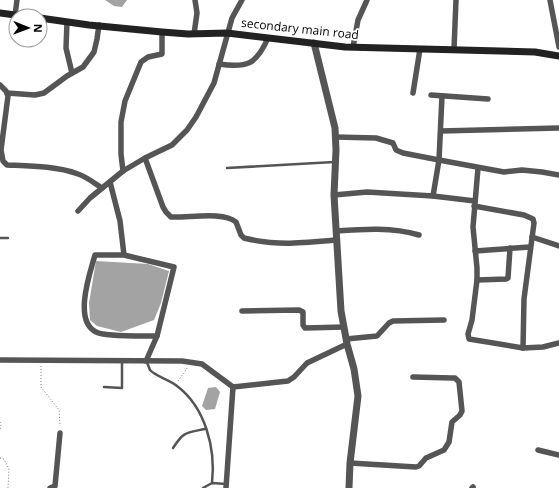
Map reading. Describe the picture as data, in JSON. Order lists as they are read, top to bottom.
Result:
{
  "streets": {
    "main road": ["secondary main road"]
  },
  "north": "right"
}
